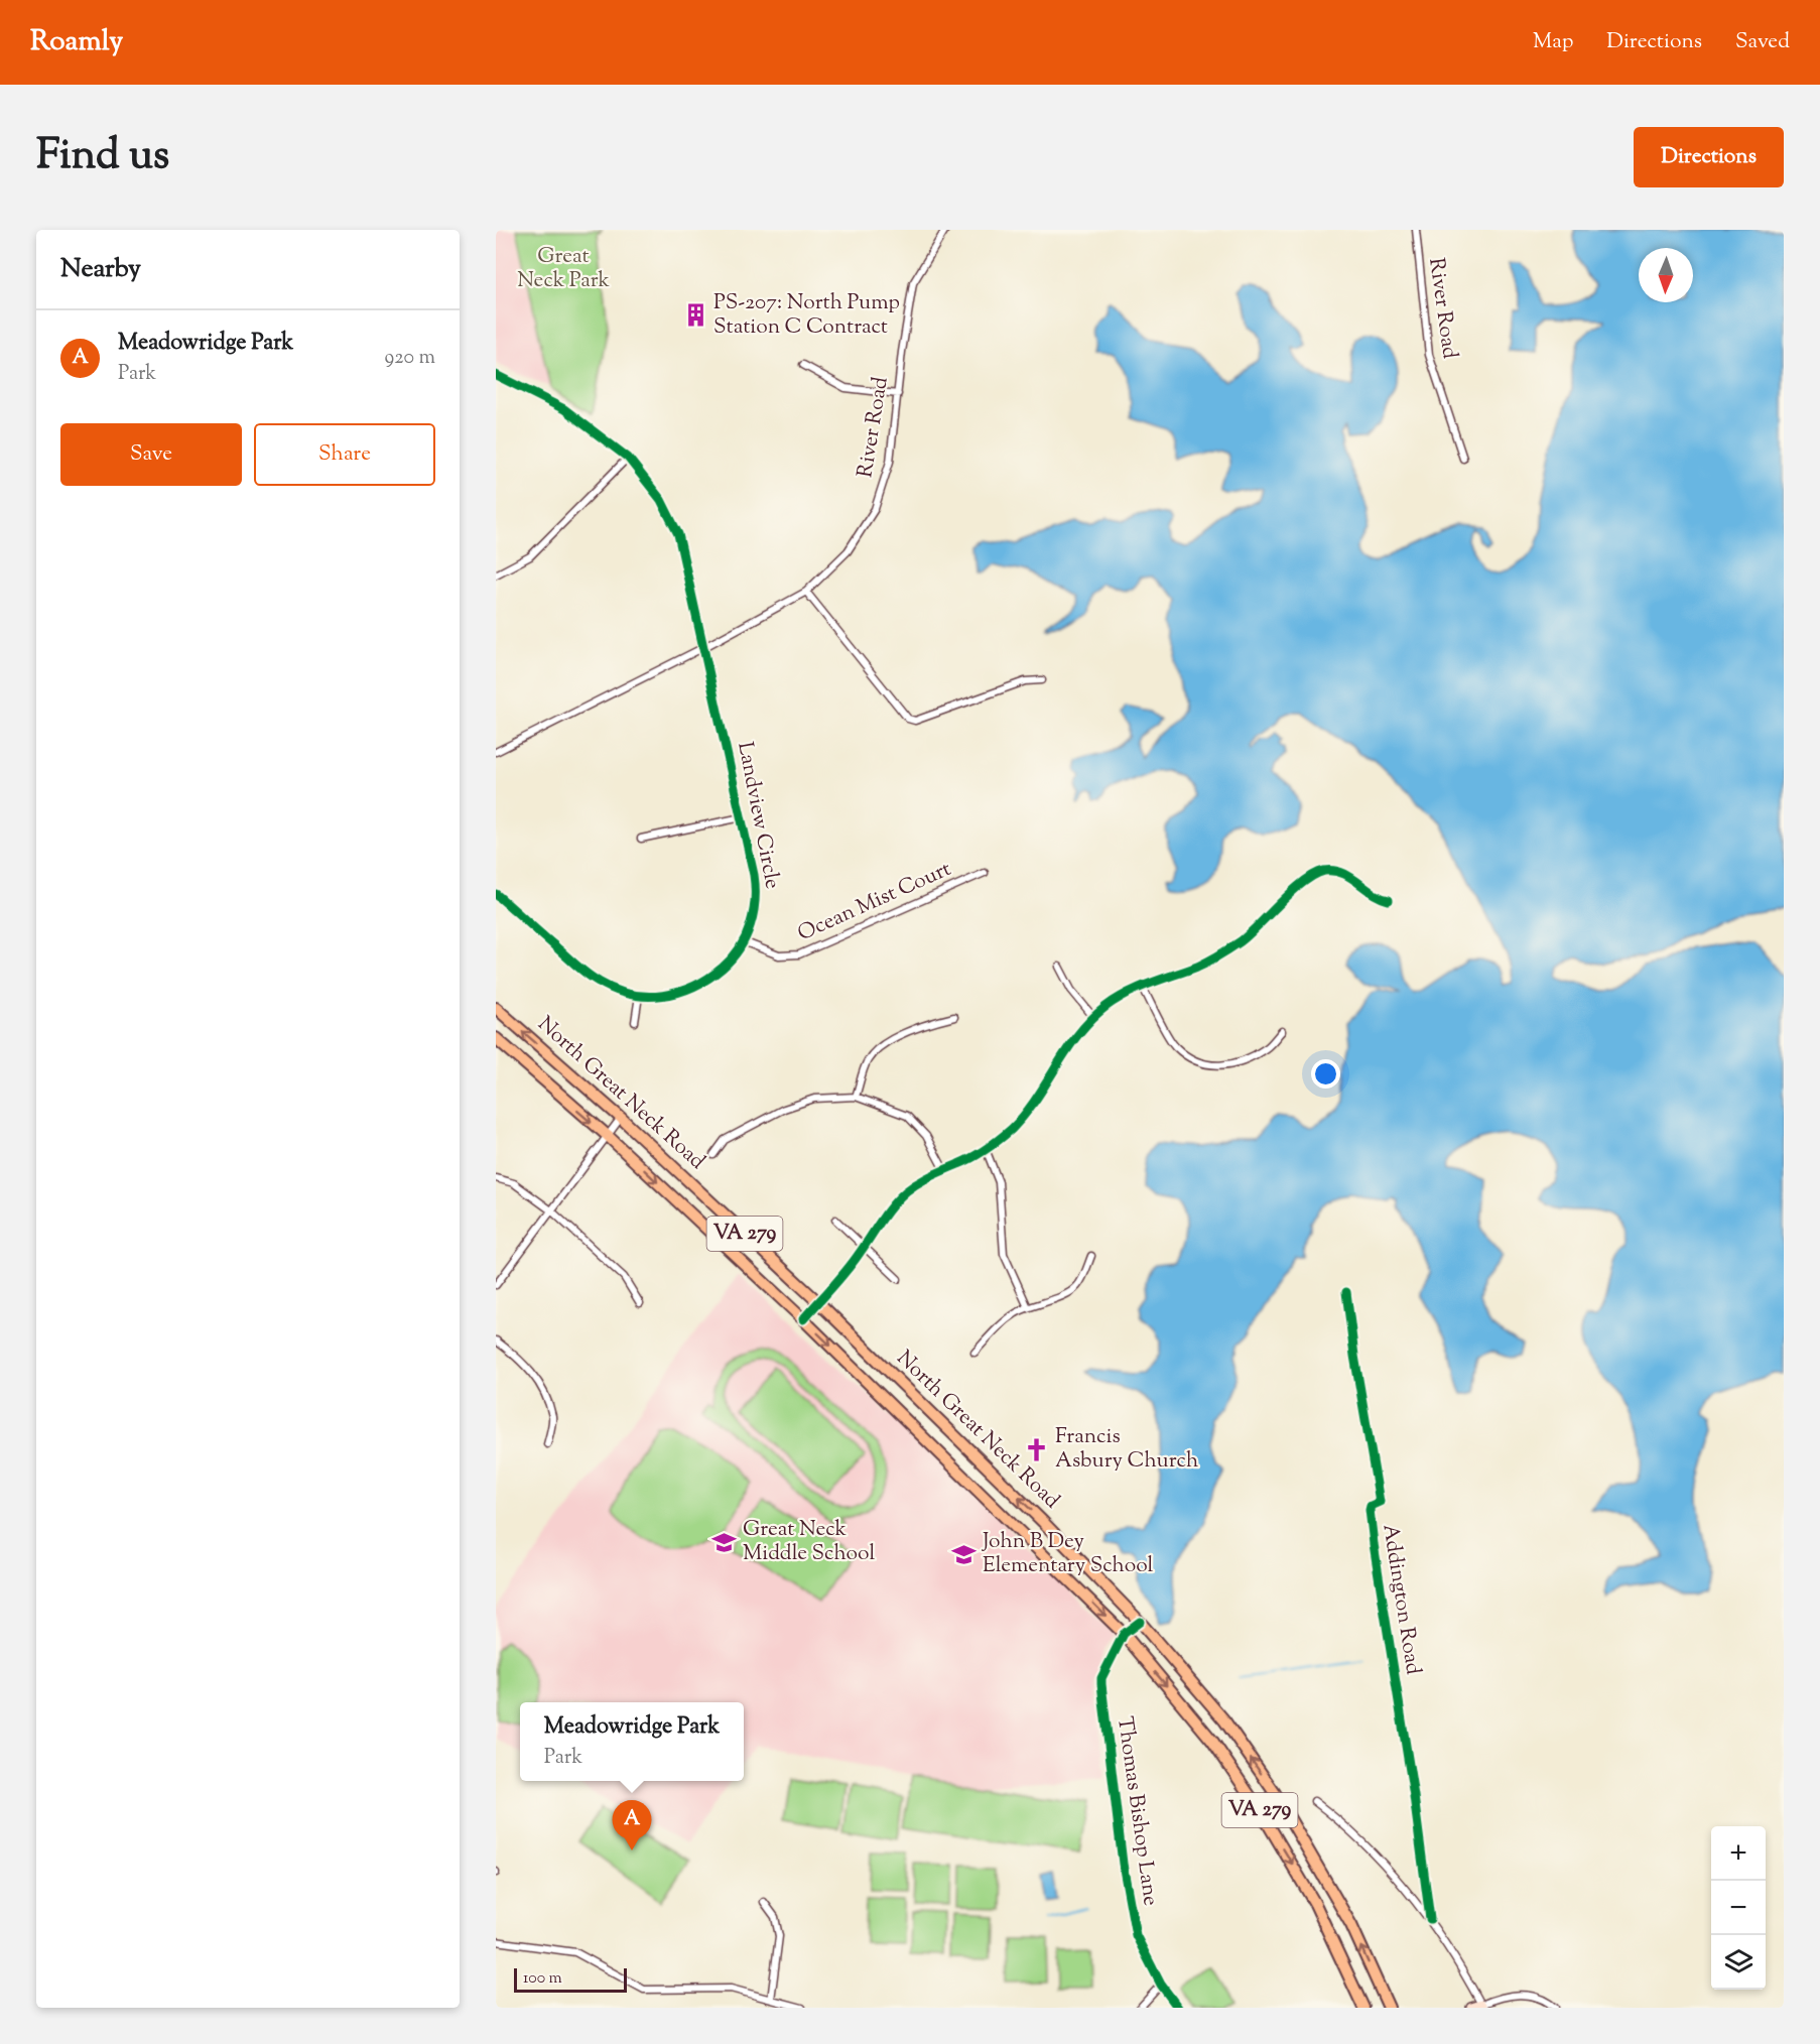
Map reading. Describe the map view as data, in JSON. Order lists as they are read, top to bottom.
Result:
{
  "streets": {
    "main road": ["North Great Neck Road", "VA 279"],
    "street": [
      "River Road",
      "Landview Circle",
      "Ocean Mist Court",
      "Addington Road",
      "Thomas Bishop Lane"
    ]
  },
  "crossings": [
    ["River Road", "Landview Circle"],
    ["Landview Circle", "Ocean Mist Court"],
    ["North Great Neck Road", "Thomas Bishop Lane"]
  ],
  "parks": ["Great Neck Park"],
  "places": {
    "building": ["PS-207: North Pump Station C Contract"],
    "church": ["Francis Asbury Church"],
    "school or university": ["Great Neck Middle School", "John B Dey Elementary School"]
  },
  "scale_bar": "100 m",
  "north": "bottom",
  "page": {
    "header": "Roamly",
    "nav": ["Map", "Directions", "Saved"],
    "title": "Find us",
    "buttons": [
      "Directions",
      ["Save", "Share"]
    ],
    "heading": "Nearby",
    "list": [
      {
        "mark": "A",
        "name": "Meadowridge Park",
        "note": "Park",
        "value": "920 m"
      }
    ],
    "popup": ["Meadowridge Park", "Park"],
    "pins": "A",
    "map_buttons": ["+", "−"],
    "scale": "100 m"
  }
}
